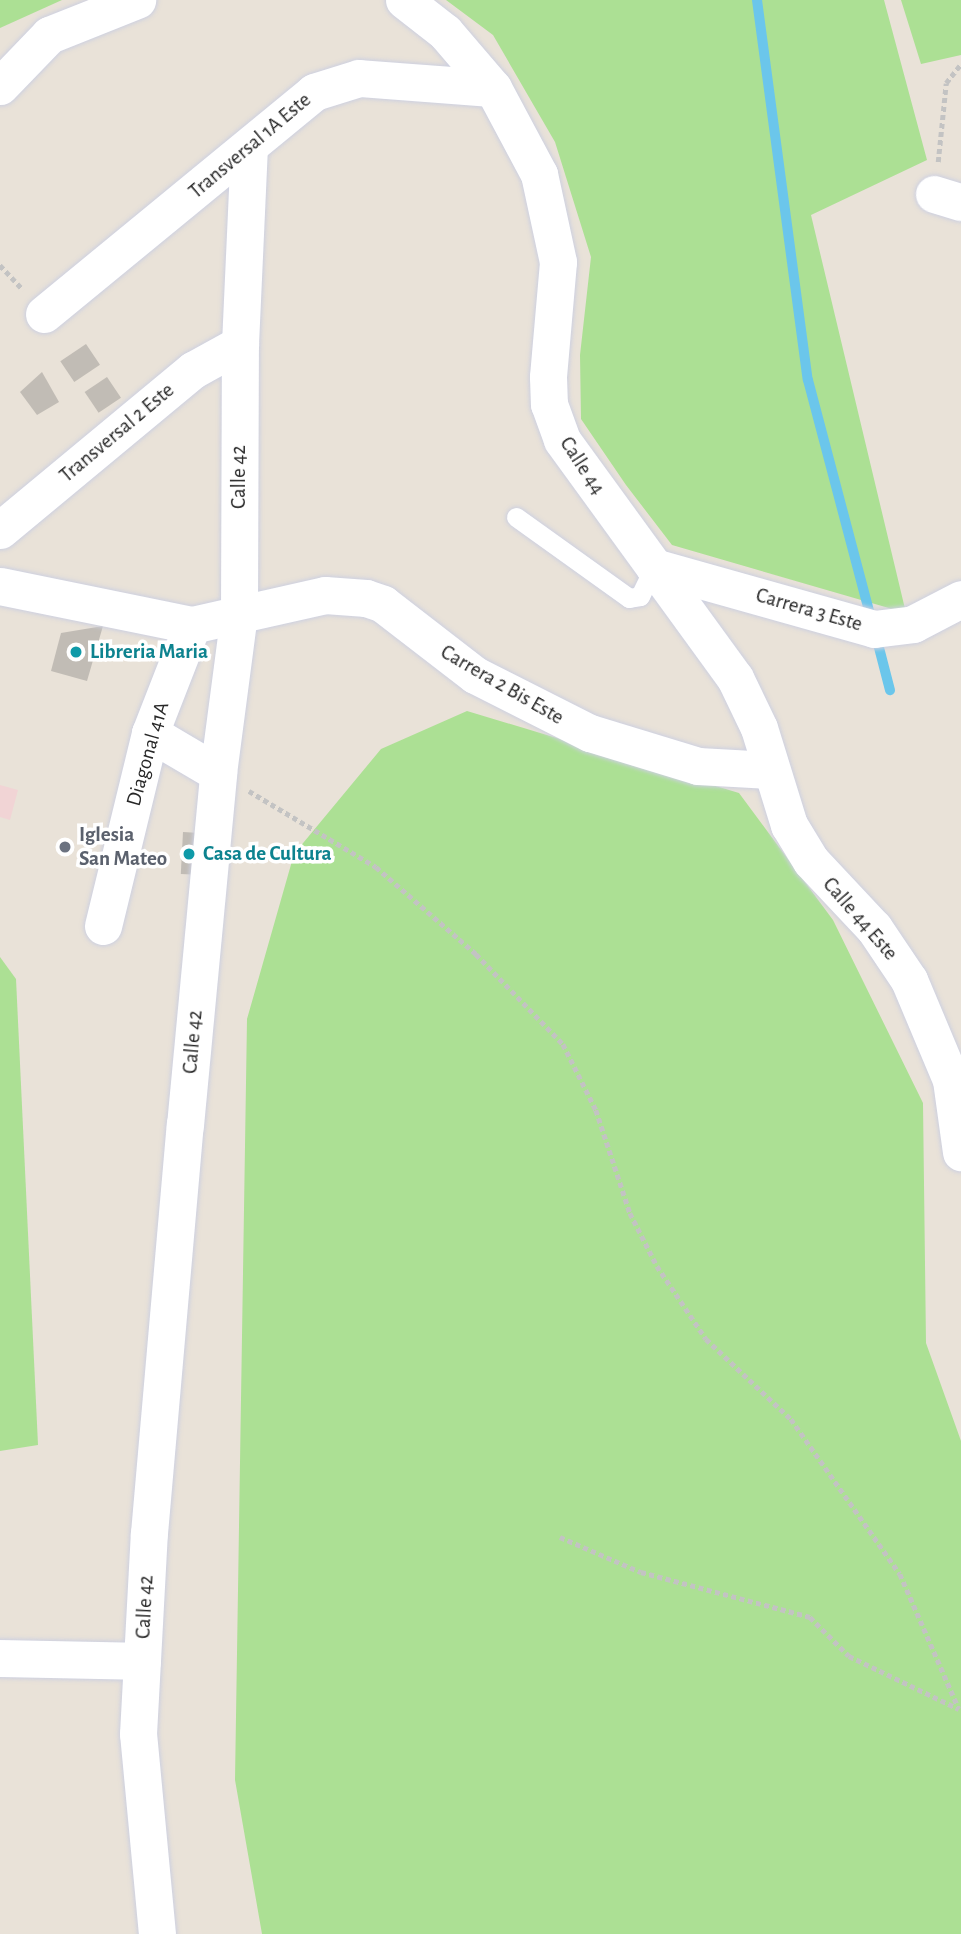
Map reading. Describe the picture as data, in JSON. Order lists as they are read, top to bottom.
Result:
{
  "streets": {
    "street": [
      "Transversal 1A Este",
      "Transversal 2 Este",
      "Calle 44",
      "Calle 42",
      "Carrera 3 Este",
      "Carrera 2 Bis Este",
      "Diagonal 41A",
      "Calle 44 Este"
    ]
  },
  "crossings": [
    ["Transversal 1A Este", "Calle 44"],
    ["Transversal 1A Este", "Calle 42"],
    ["Transversal 2 Este", "Calle 42"],
    ["Calle 44", "Carrera 3 Este"],
    ["Calle 44", "Carrera 2 Bis Este"],
    ["Calle 44", "Calle 44 Este"],
    ["Calle 42", "Carrera 2 Bis Este"],
    ["Carrera 2 Bis Este", "Diagonal 41A"],
    ["Carrera 2 Bis Este", "Calle 44 Este"]
  ],
  "places": ["Libreria Maria", "Iglesia San Mateo", "Casa de Cultura"]
}
